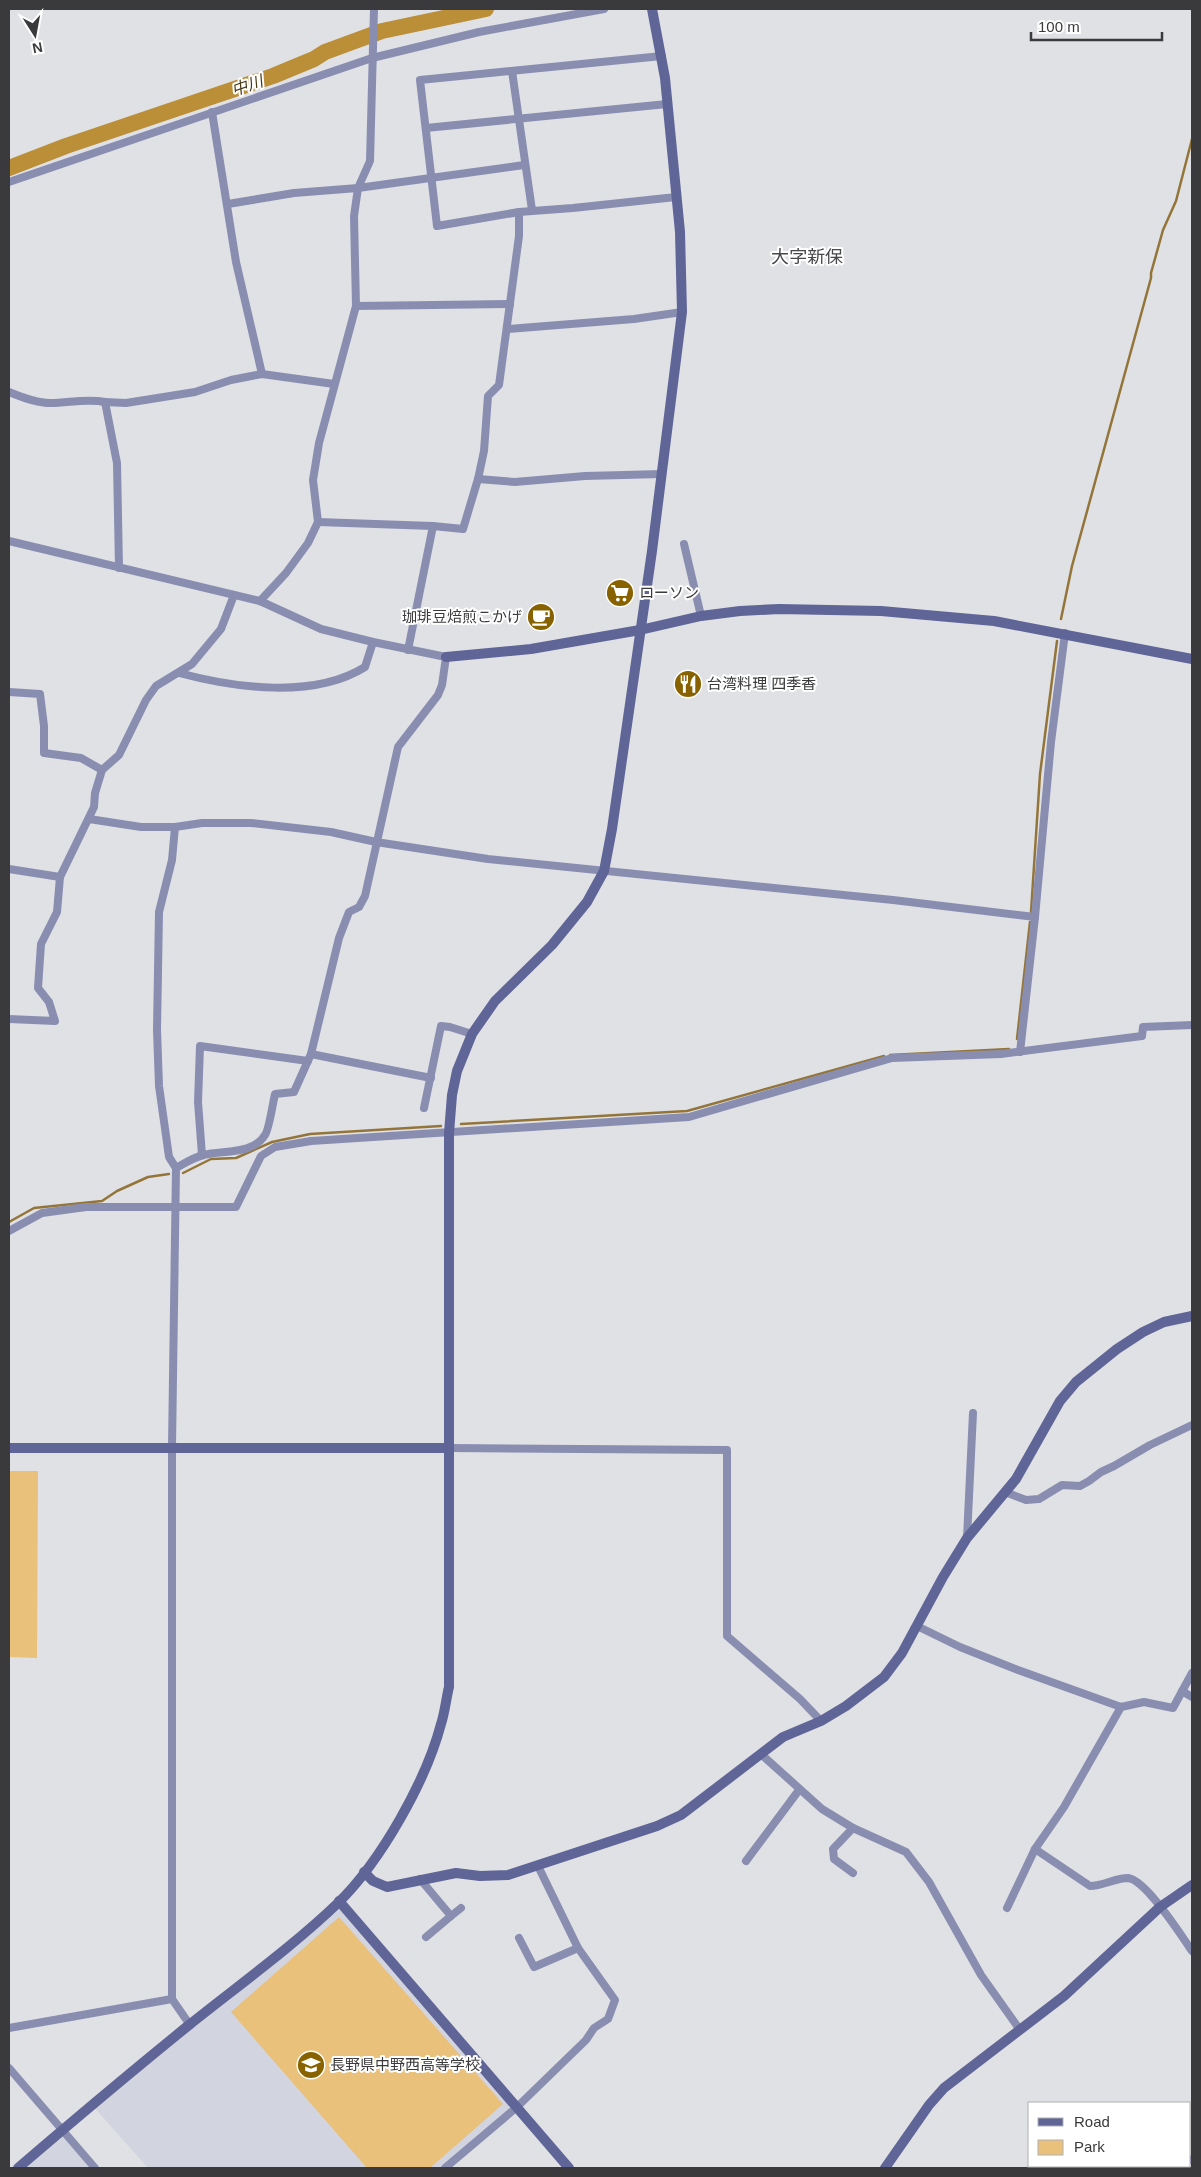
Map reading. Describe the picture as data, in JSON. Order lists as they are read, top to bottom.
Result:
{
  "districts": ["大字新保"],
  "water": ["中川"],
  "places": {
    "supermarket": ["ローソン"],
    "cafe": ["珈琲豆焙煎こかげ"],
    "restaurant": ["台湾料理 四季香"],
    "school or university": ["長野県中野西高等学校"]
  },
  "legend": ["Road", "Park"],
  "scale_bar": "100 m",
  "north": "bottom"
}
